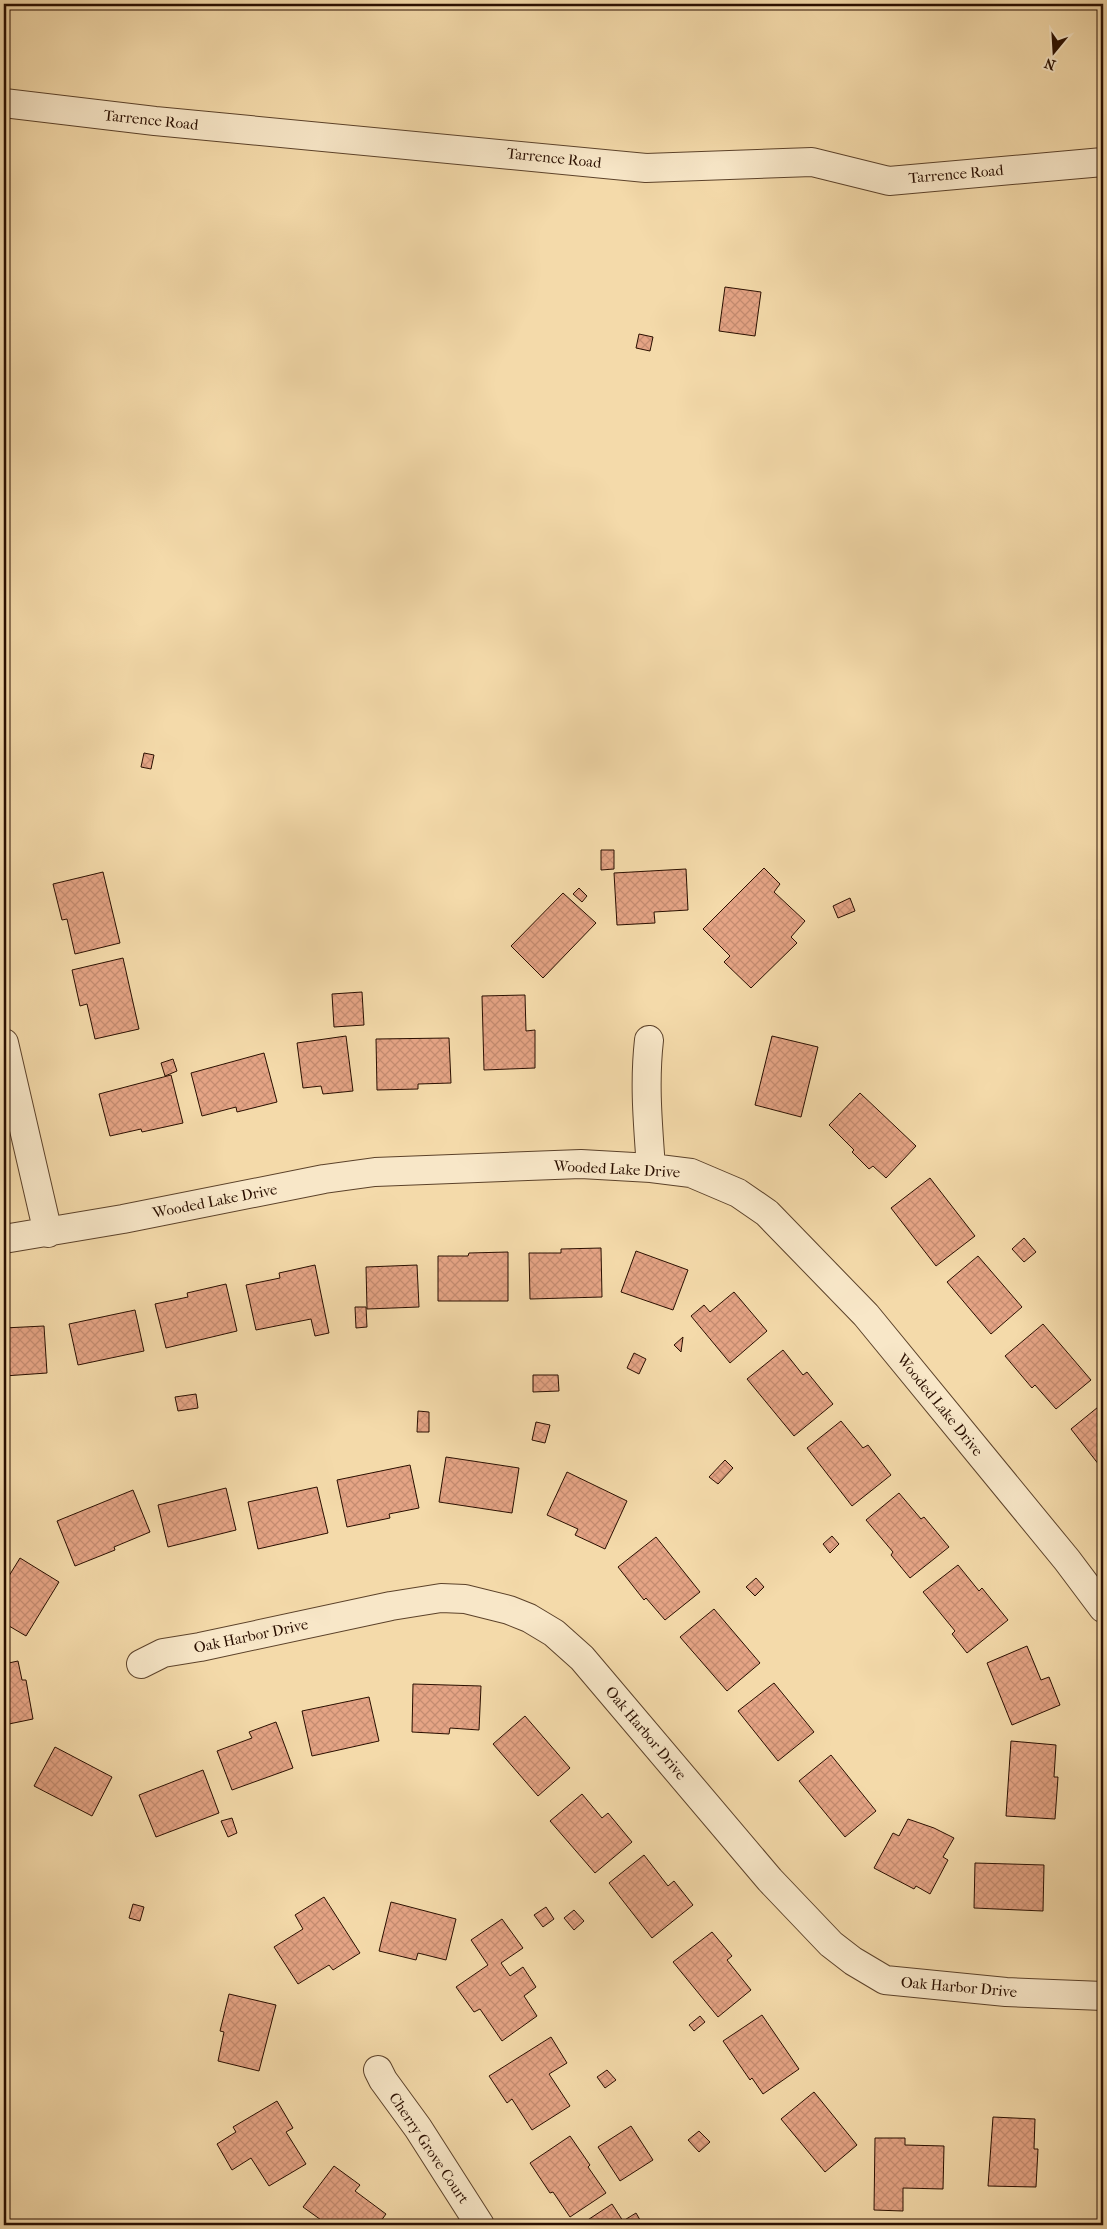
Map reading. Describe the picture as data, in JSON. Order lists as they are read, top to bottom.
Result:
{
  "streets": {
    "street": [
      "Tarrence Road",
      "Wooded Lake Drive",
      "Oak Harbor Drive",
      "Cherry Grove Court"
    ]
  },
  "north": "bottom"
}
